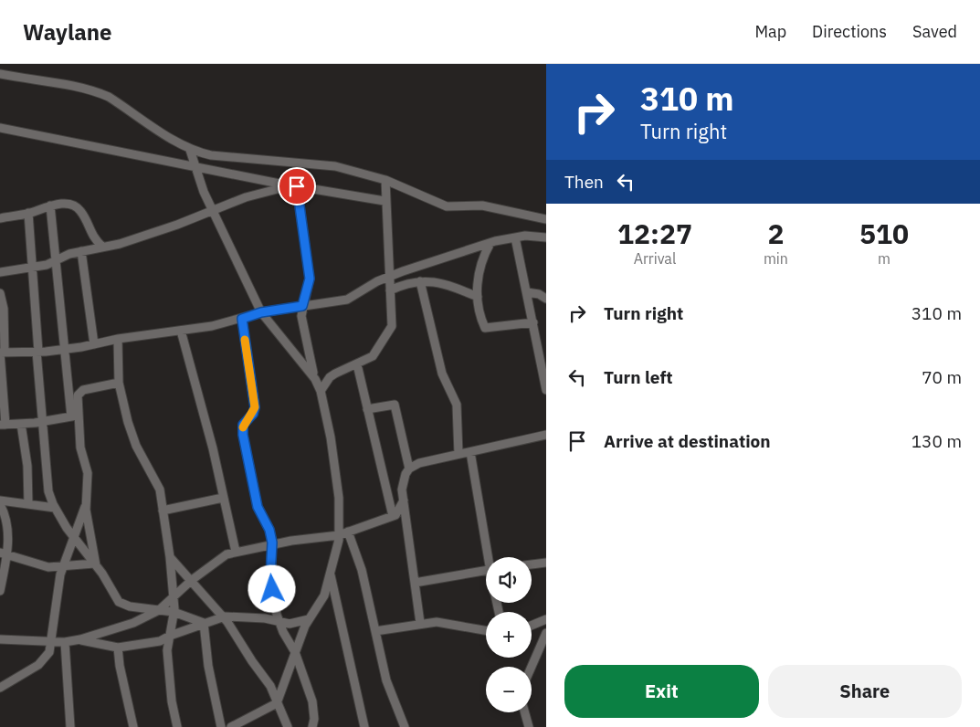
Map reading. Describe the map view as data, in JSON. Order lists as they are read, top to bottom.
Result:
{
  "page": {
    "header": "Waylane",
    "nav": ["Map", "Directions", "Saved"],
    "turn": ["310 m", "Turn right"],
    "then": "Then",
    "eta": [
      "12:27",
      "Arrival",
      "2",
      "min",
      "510",
      "m"
    ],
    "list": [
      {
        "name": "Turn right",
        "value": "310 m"
      },
      {
        "name": "Turn left",
        "value": "70 m"
      },
      {
        "name": "Arrive at destination",
        "value": "130 m"
      }
    ],
    "map_buttons": ["+", "−"],
    "buttons": ["Exit", "Share"]
  }
}
